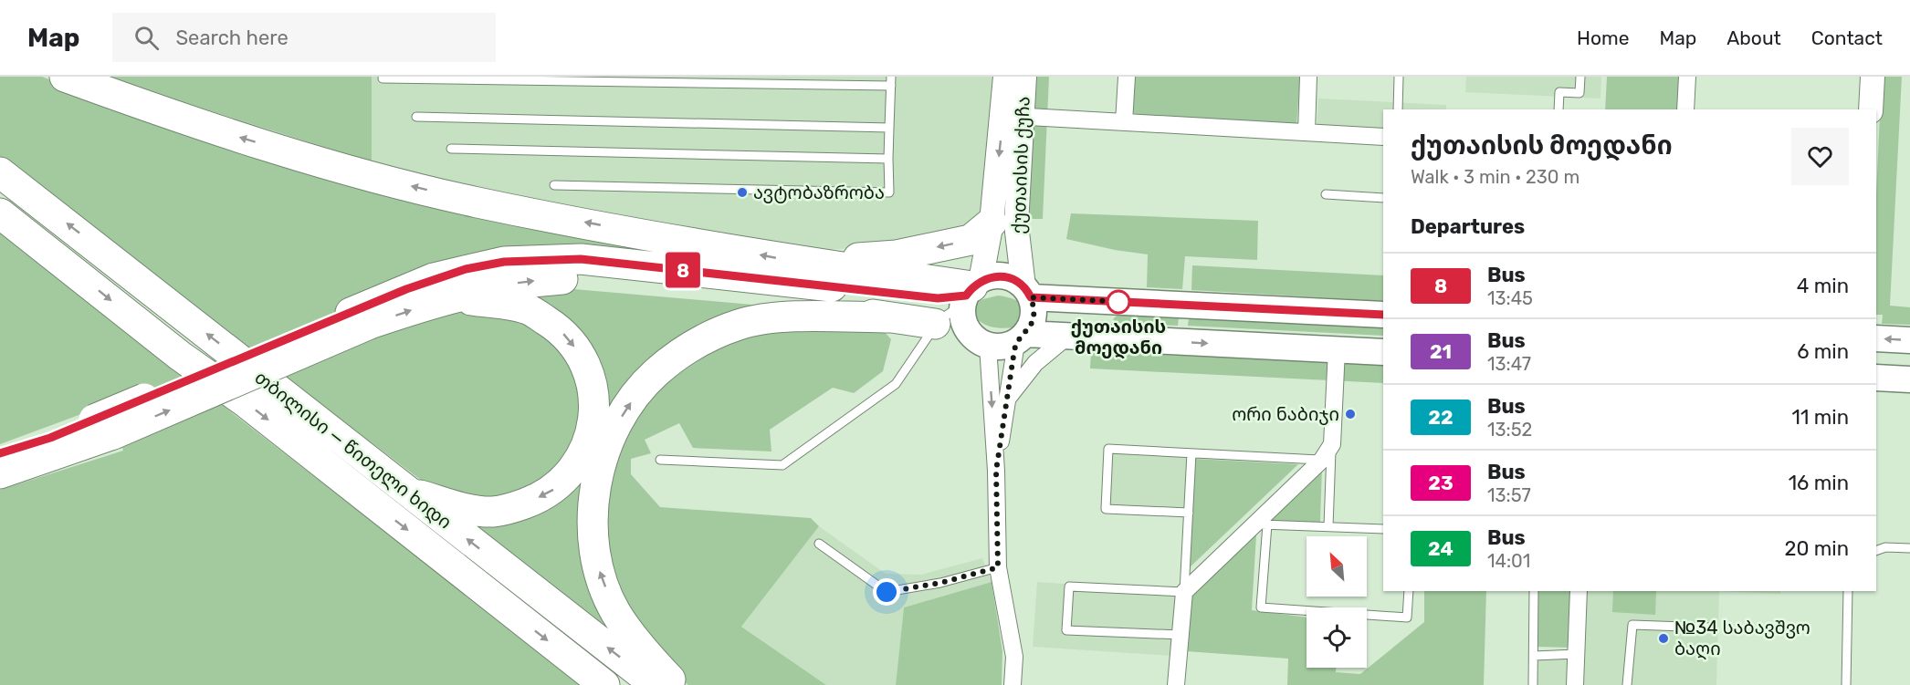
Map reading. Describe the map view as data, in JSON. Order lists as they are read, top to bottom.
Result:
{
  "streets": {
    "highway": ["თბილისი — წითელი ხიდი"],
    "street": ["ქუთაისის ქუჩა"]
  },
  "places": [
    "ავტობაზრობა",
    "ქუთაისის მოედანი",
    "ორი ნაბიჯი",
    "№34 საბავშვო ბაღი"
  ],
  "lines": ["bus line 8"],
  "north": "top left",
  "page": {
    "header": "Map",
    "search": "Search here",
    "nav": [
      "Home",
      "Map",
      "About",
      "Contact"
    ],
    "on_map": "8",
    "heading": [
      ["ქუთაისის მოედანი", "Walk · 3 min · 230 m"],
      "Departures"
    ],
    "list": [
      {
        "mark": "8",
        "name": "Bus",
        "note": "13:45",
        "value": "4 min"
      },
      {
        "mark": "21",
        "name": "Bus",
        "note": "13:47",
        "value": "6 min"
      },
      {
        "mark": "22",
        "name": "Bus",
        "note": "13:52",
        "value": "11 min"
      },
      {
        "mark": "23",
        "name": "Bus",
        "note": "13:57",
        "value": "16 min"
      },
      {
        "mark": "24",
        "name": "Bus",
        "note": "14:01",
        "value": "20 min"
      }
    ]
  }
}
